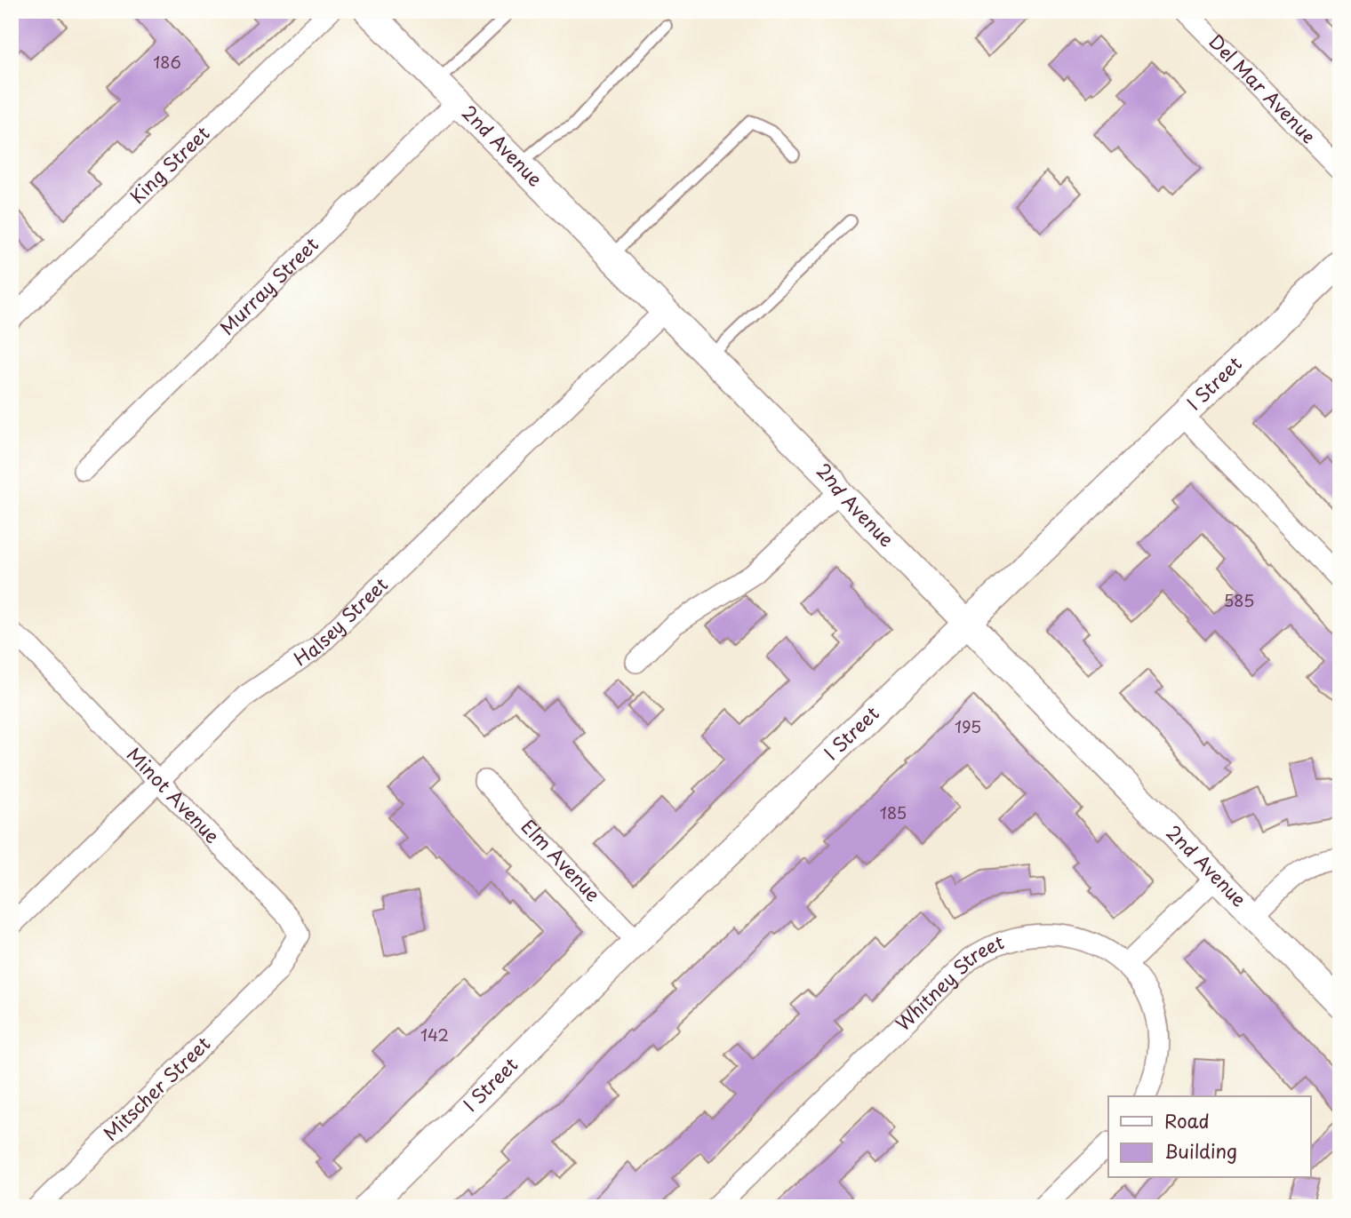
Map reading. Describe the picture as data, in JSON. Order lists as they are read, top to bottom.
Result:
{
  "streets": {
    "street": [
      "Del Mar Avenue",
      "2nd Avenue",
      "King Street",
      "Murray Street",
      "I Street",
      "Halsey Street",
      "Minot Avenue",
      "Elm Avenue",
      "Whitney Street",
      "Mitscher Street"
    ]
  },
  "crossings": [
    ["2nd Avenue", "Murray Street"],
    ["2nd Avenue", "I Street"],
    ["2nd Avenue", "Halsey Street"],
    ["I Street", "Elm Avenue"],
    ["Halsey Street", "Minot Avenue"],
    ["Minot Avenue", "Mitscher Street"]
  ],
  "house_numbers": [
    "186",
    "585",
    "195",
    "185",
    "142"
  ],
  "legend": ["Road", "Building"]
}
